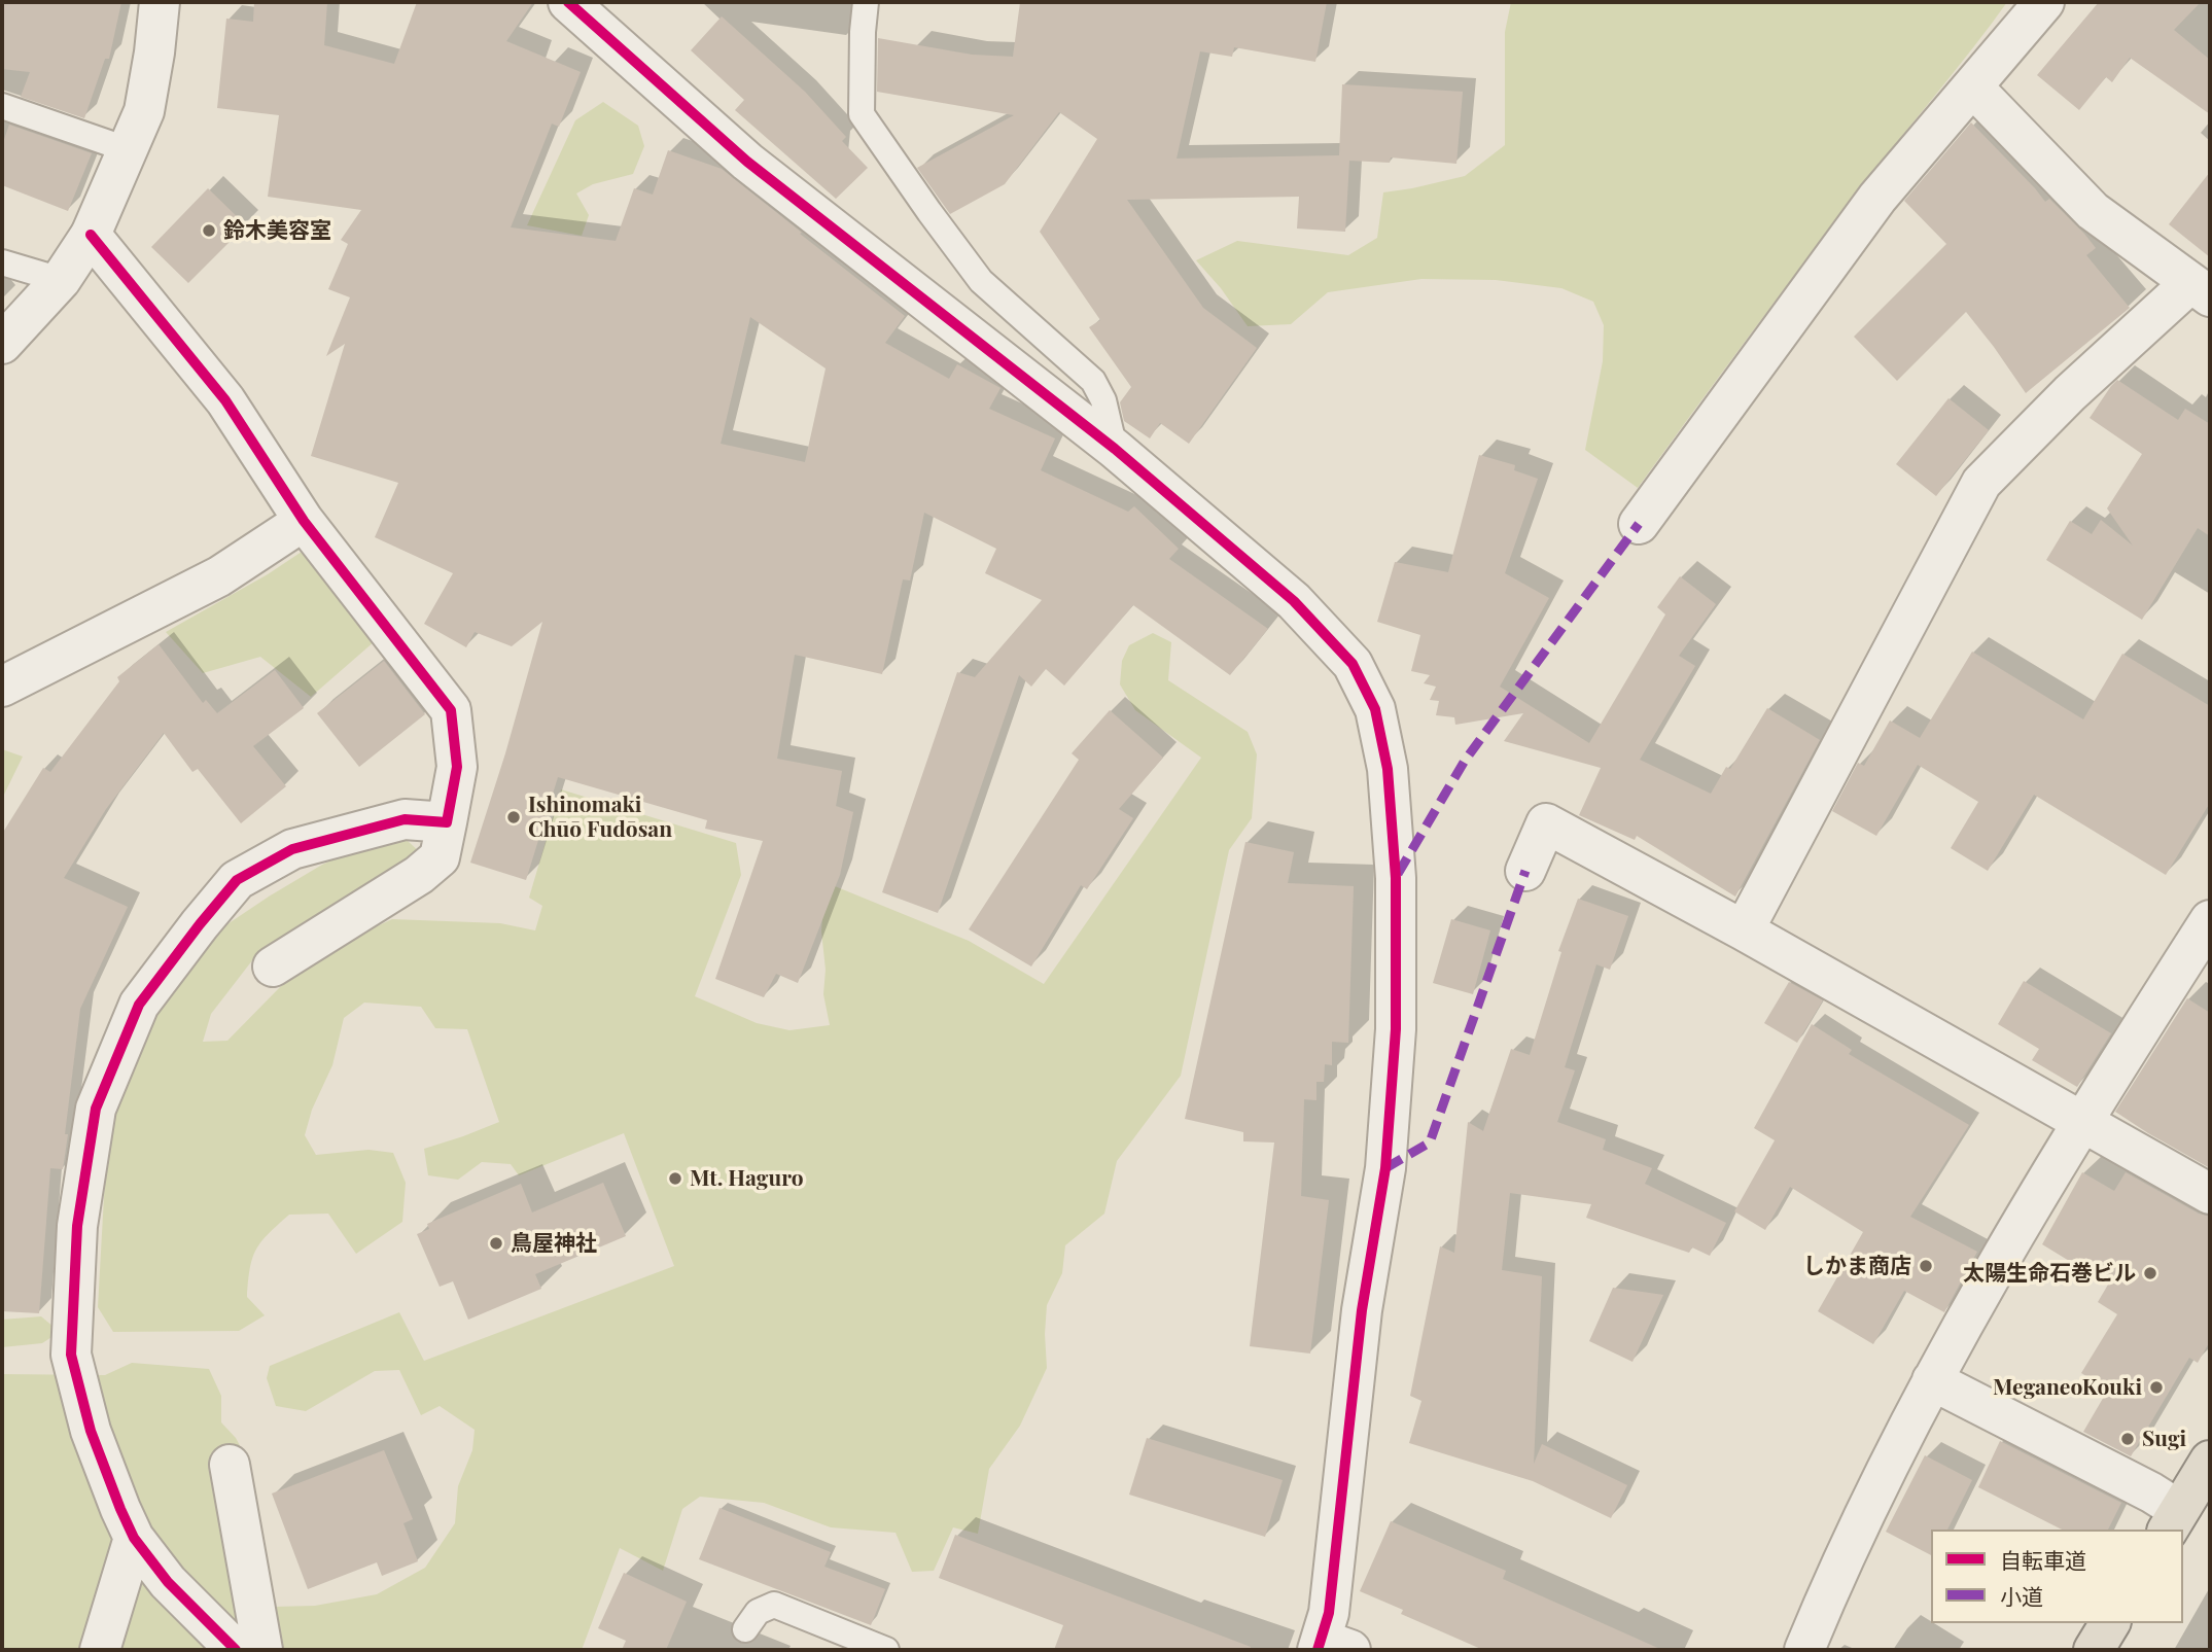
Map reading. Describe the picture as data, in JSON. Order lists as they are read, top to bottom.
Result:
{
  "places": [
    "鈴木美容室",
    "Ishinomaki Chūō Fudōsan",
    "Mt. Haguro",
    "鳥屋神社",
    "しかま商店",
    "太陽生命石巻ビル",
    "MeganeoKouki",
    "Sugi"
  ],
  "legend": ["自転車道", "小道"]
}
